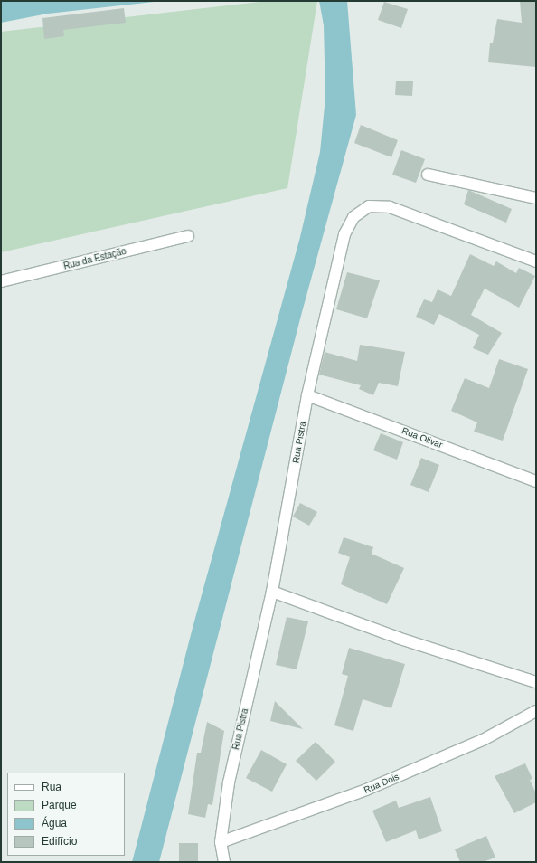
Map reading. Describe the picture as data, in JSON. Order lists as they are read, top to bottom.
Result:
{
  "streets": {
    "street": [
      "Rua da Estação",
      "Rua Olivar",
      "Rua Pistra",
      "Rua Dois"
    ]
  },
  "crossings": [
    ["Rua Olivar", "Rua Pistra"],
    ["Rua Pistra", "Rua Dois"]
  ],
  "legend": [
    "Rua",
    "Parque",
    "Água",
    "Edifício"
  ]
}
